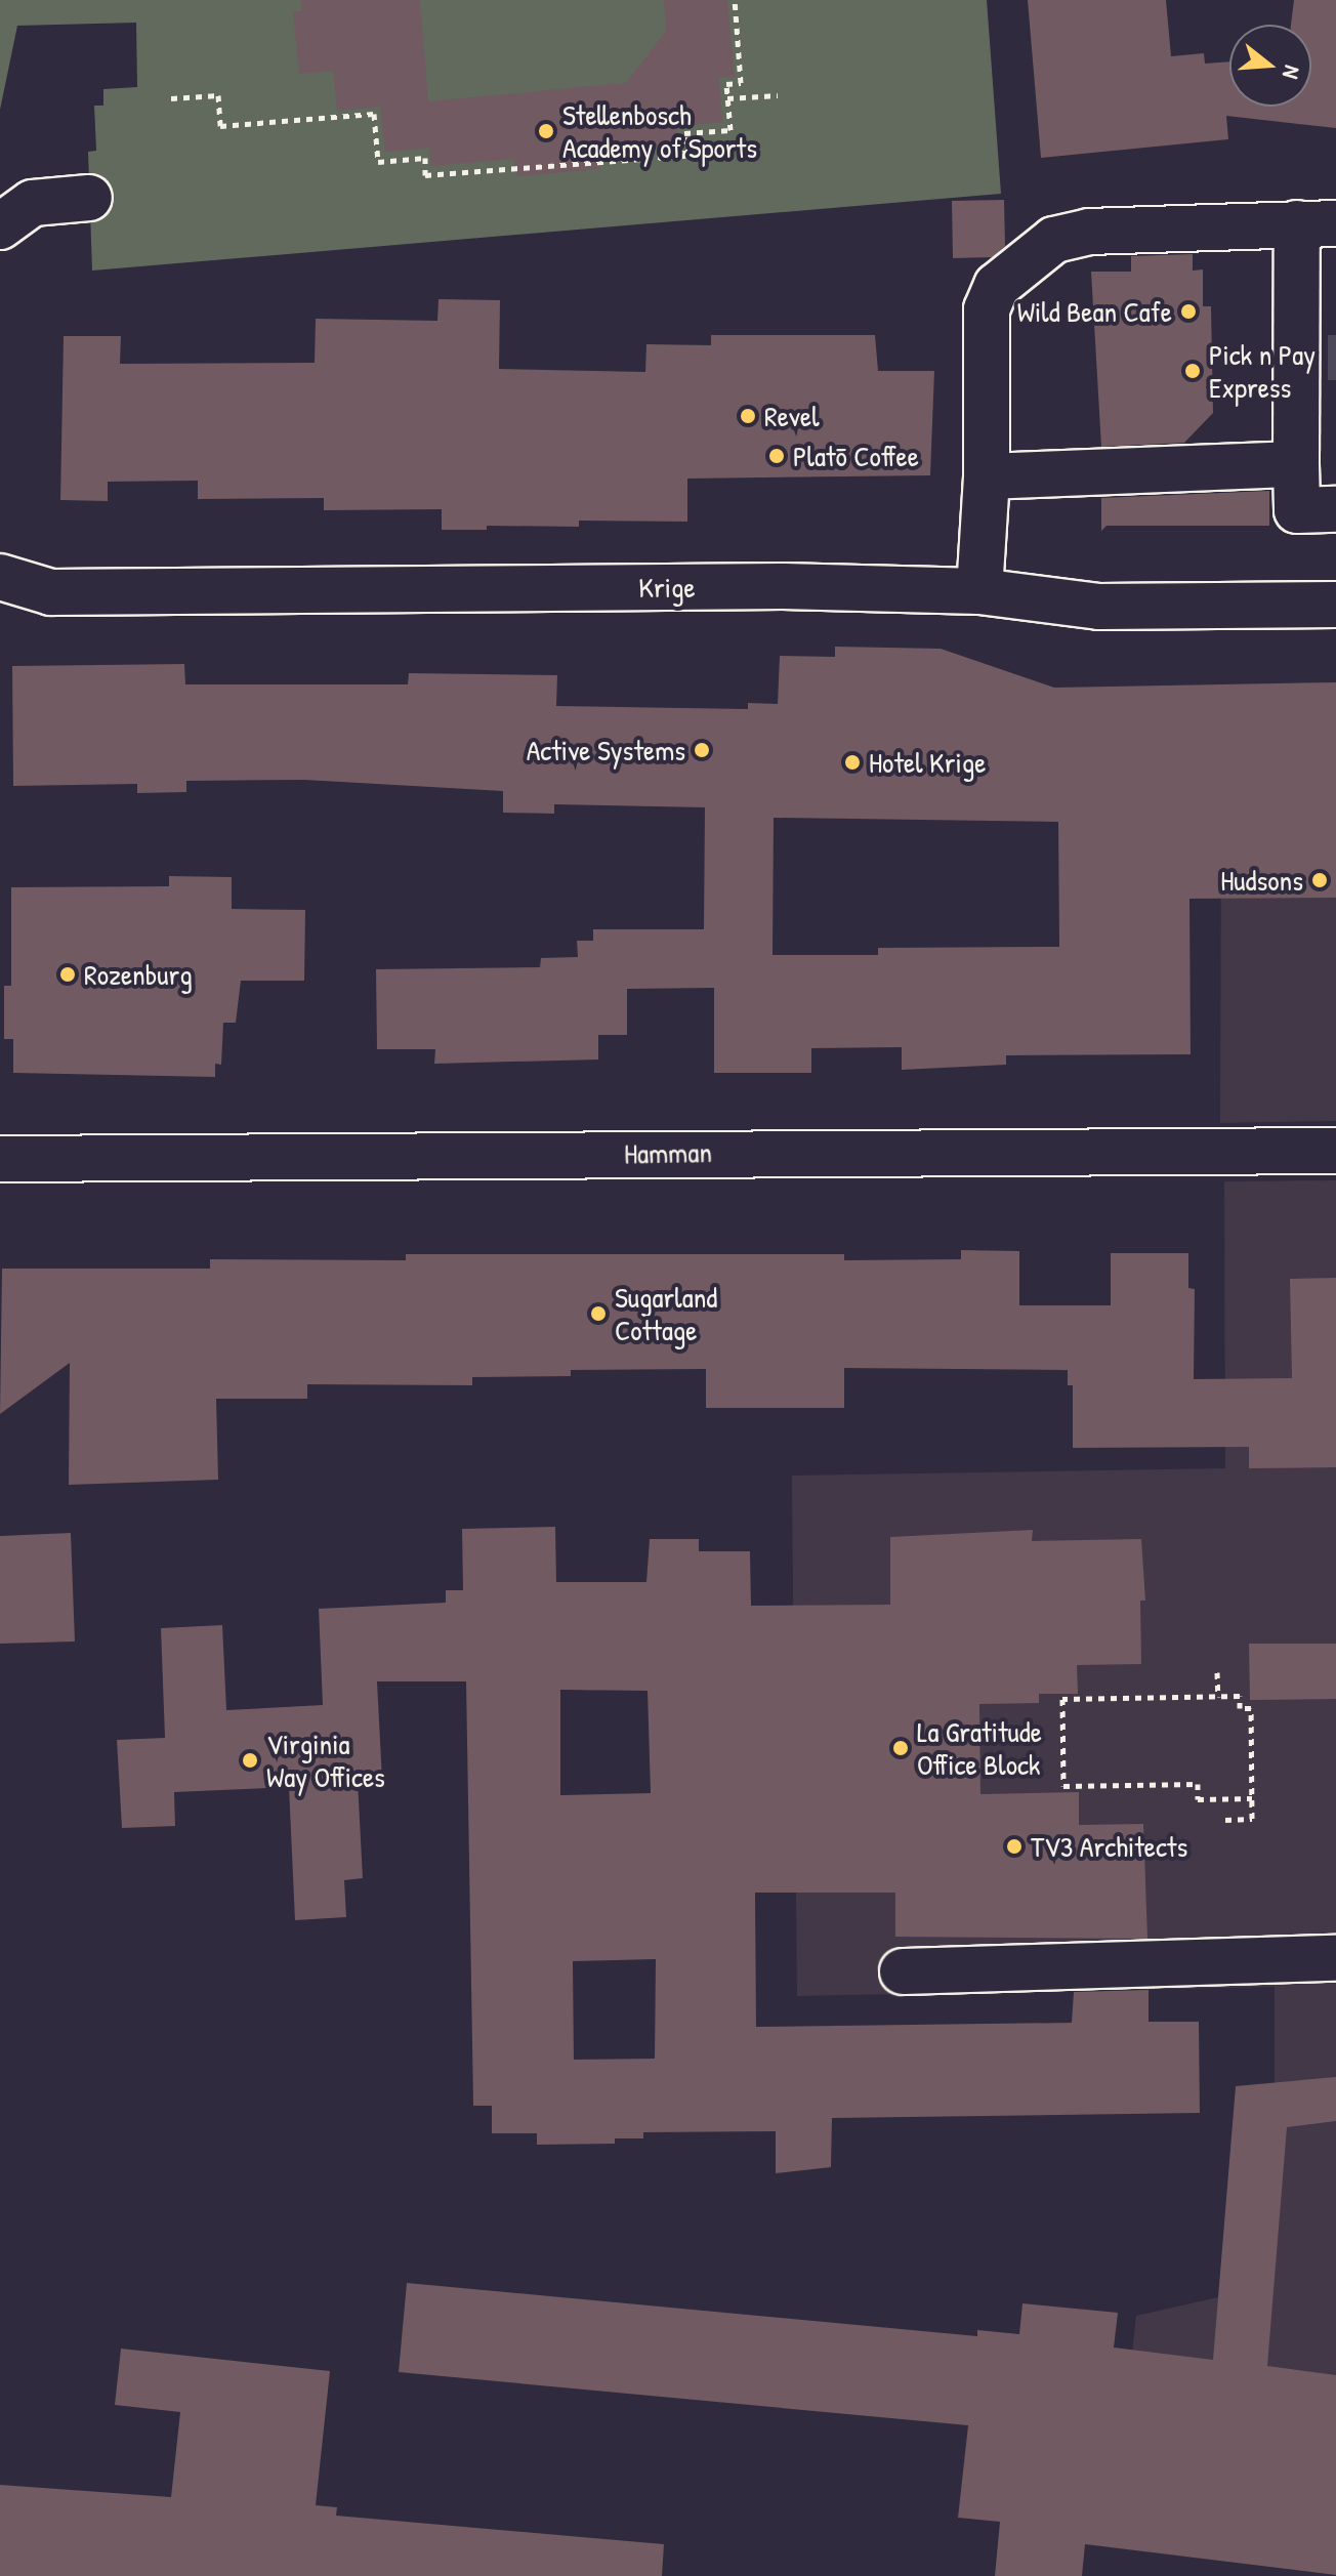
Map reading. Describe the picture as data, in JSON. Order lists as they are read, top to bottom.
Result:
{
  "streets": {
    "street": ["Krige", "Hamman"]
  },
  "places": [
    "Stellenbosch Academy of Sports",
    "Wild Bean Cafe",
    "Pick n Pay Express",
    "Revel",
    "Platō Coffee",
    "Active Systems",
    "Hotel Krige",
    "Hudsons",
    "Rozenburg",
    "Sugarland Cottage",
    "La Gratitude Office Block",
    "Virginia Way Offices",
    "TV3 Architects"
  ],
  "north": "right"
}
